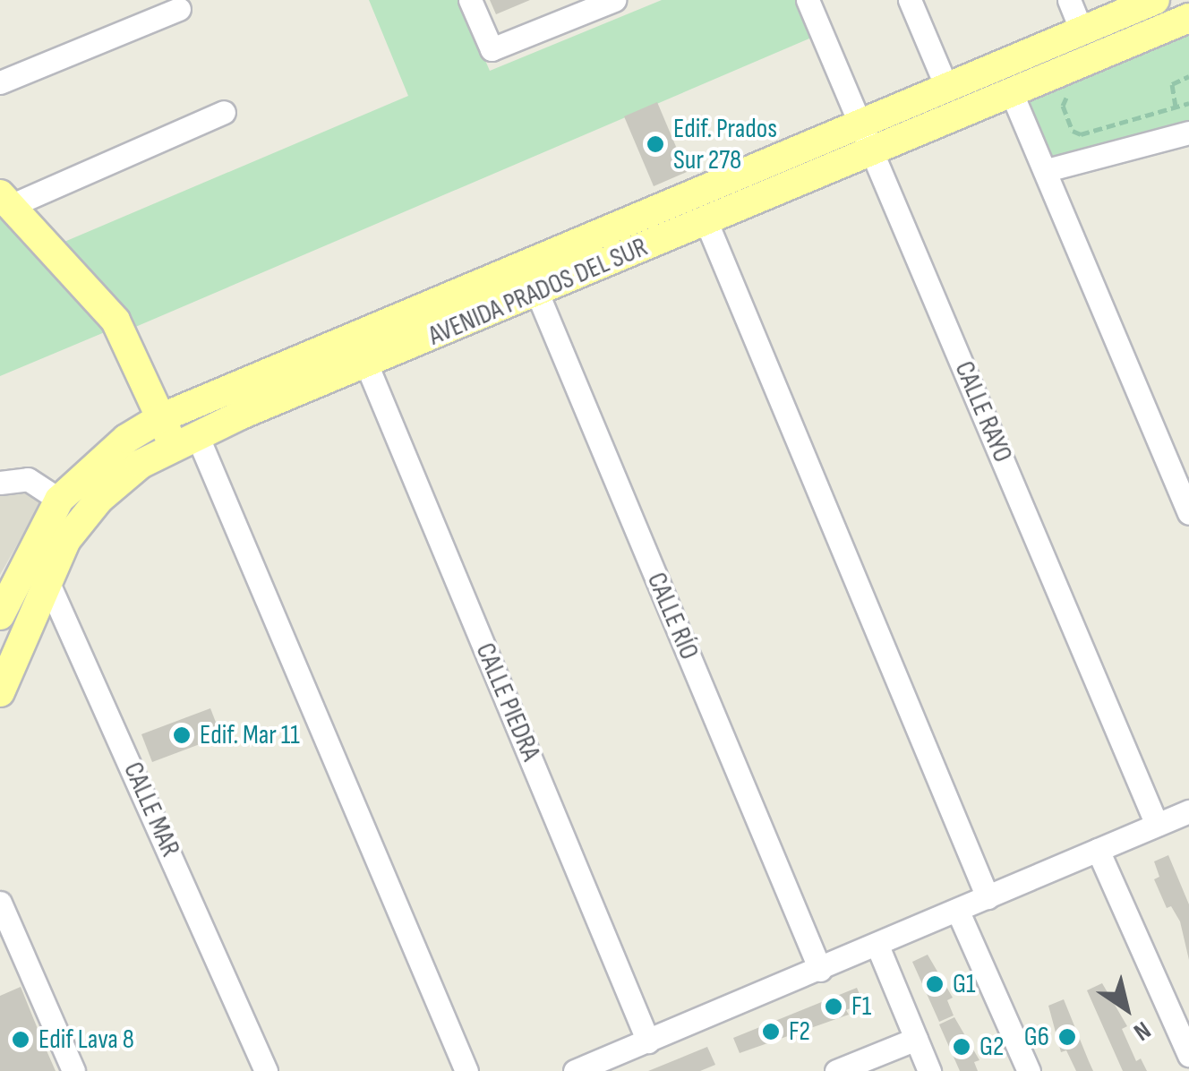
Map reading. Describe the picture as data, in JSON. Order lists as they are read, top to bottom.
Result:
{
  "streets": {
    "main road": ["AVENIDA PRADOS DEL SUR"],
    "street": [
      "CALLE RAYO",
      "CALLE RÍO",
      "CALLE PIEDRA",
      "CALLE MAR"
    ]
  },
  "crossings": [
    ["AVENIDA PRADOS DEL SUR", "CALLE RAYO"],
    ["AVENIDA PRADOS DEL SUR", "CALLE RÍO"],
    ["AVENIDA PRADOS DEL SUR", "CALLE PIEDRA"],
    ["AVENIDA PRADOS DEL SUR", "CALLE MAR"]
  ],
  "places": [
    "Edif. Prados Sur 278",
    "Edif. Mar 11",
    "G1",
    "F1",
    "F2",
    "G6",
    "Edif Lava 8",
    "G2"
  ],
  "north": "bottom right"
}
